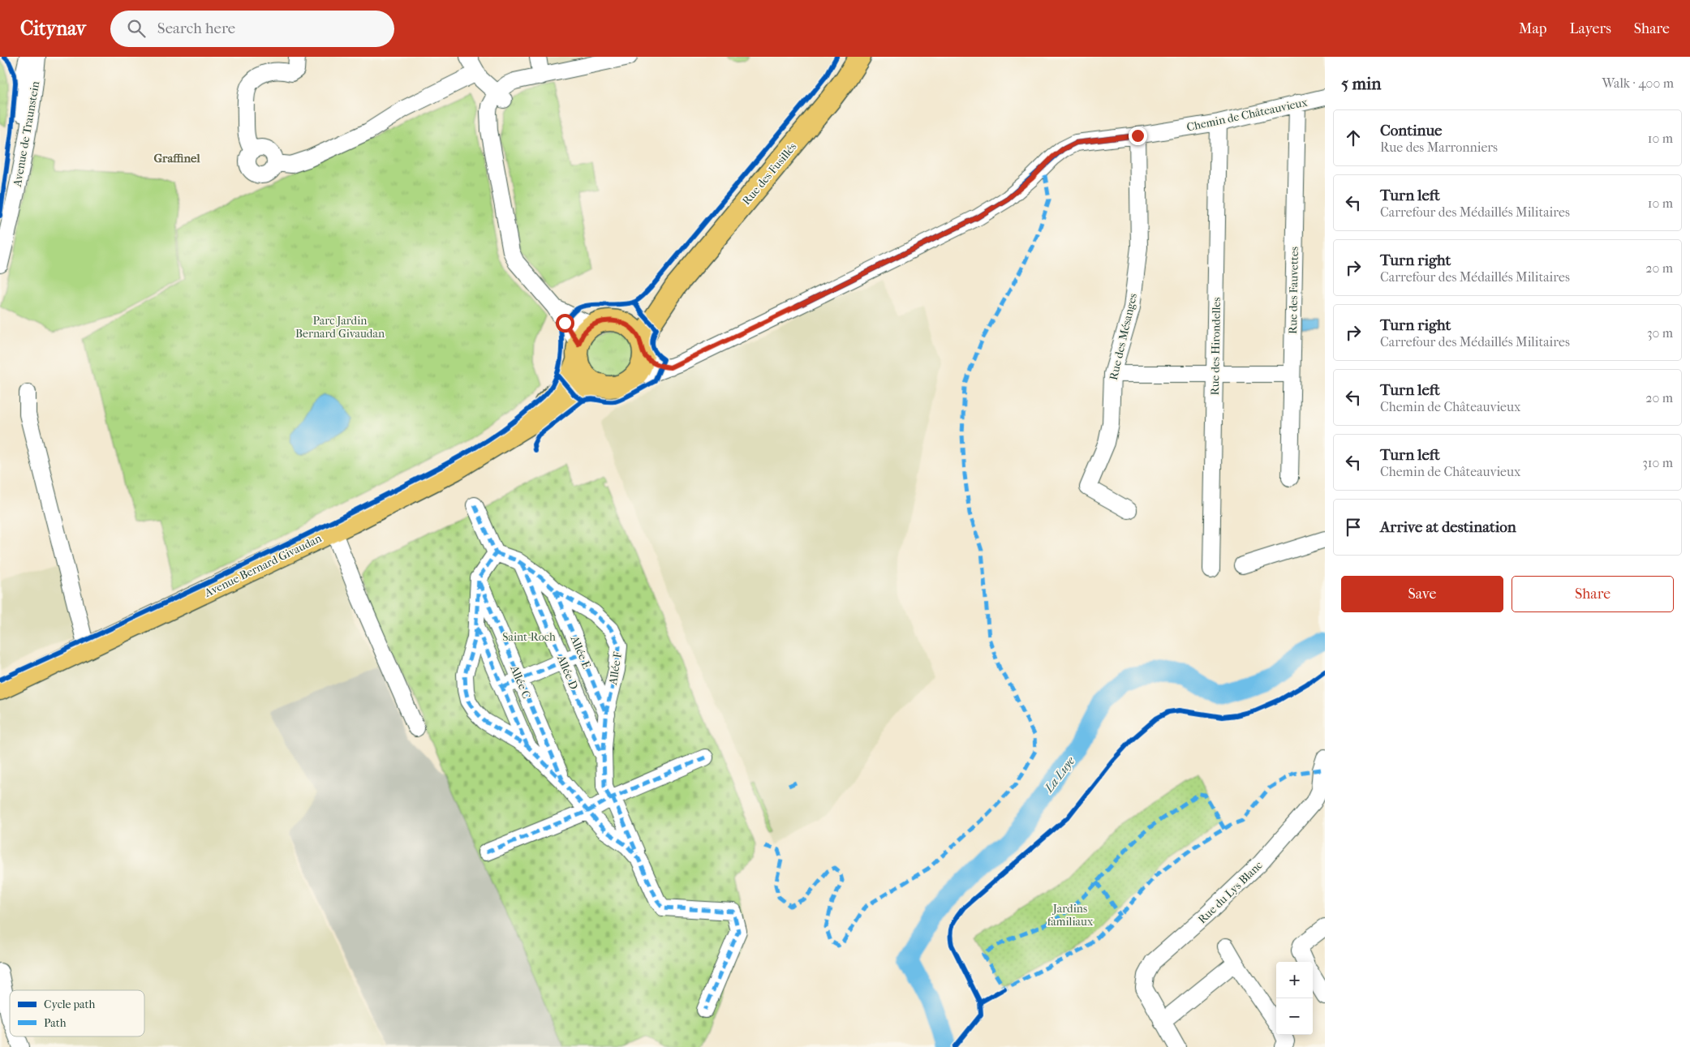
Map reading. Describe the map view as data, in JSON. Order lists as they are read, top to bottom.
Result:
{
  "streets": {
    "main road": ["Rue des Fusillés", "Avenue Bernard Givaudan"],
    "street": [
      "Chemin de Châteauvieux",
      "Avenue de Traunstein",
      "Rue des Fauvettes",
      "Rue des Mésanges",
      "Rue des Hirondelles",
      "Allée E",
      "Allée F",
      "Allée D",
      "Allée C",
      "Rue du Lys Blanc"
    ]
  },
  "crossings": [
    ["Chemin de Châteauvieux", "Rue des Fusillés"],
    ["Chemin de Châteauvieux", "Rue des Fauvettes"],
    ["Chemin de Châteauvieux", "Rue des Mésanges"],
    ["Chemin de Châteauvieux", "Rue des Hirondelles"],
    ["Allée E", "Allée F"],
    ["Allée F", "Allée D"]
  ],
  "districts": ["Graffinel"],
  "water": ["La Luye"],
  "parks": ["Parc Jardin Bernard Givaudan", "Saint-Roch", "Jardins familiaux"],
  "legend": ["Cycle path", "Path"],
  "page": {
    "header": "Citynav",
    "search": "Search here",
    "nav": ["Map", "Layers", "Share"],
    "heading": ["5 min", "Walk · 400 m"],
    "list": [
      ["Continue", "Rue des Marronniers", "10 m"],
      ["Turn left", "Carrefour des Médaillés Militaires", "10 m"],
      ["Turn right", "Carrefour des Médaillés Militaires", "20 m"],
      ["Turn right", "Carrefour des Médaillés Militaires", "30 m"],
      ["Turn left", "Chemin de Châteauvieux", "20 m"],
      ["Turn left", "Chemin de Châteauvieux", "310 m"],
      "Arrive at destination"
    ],
    "buttons": ["Save", "Share"],
    "map_buttons": ["+", "−"]
  }
}
